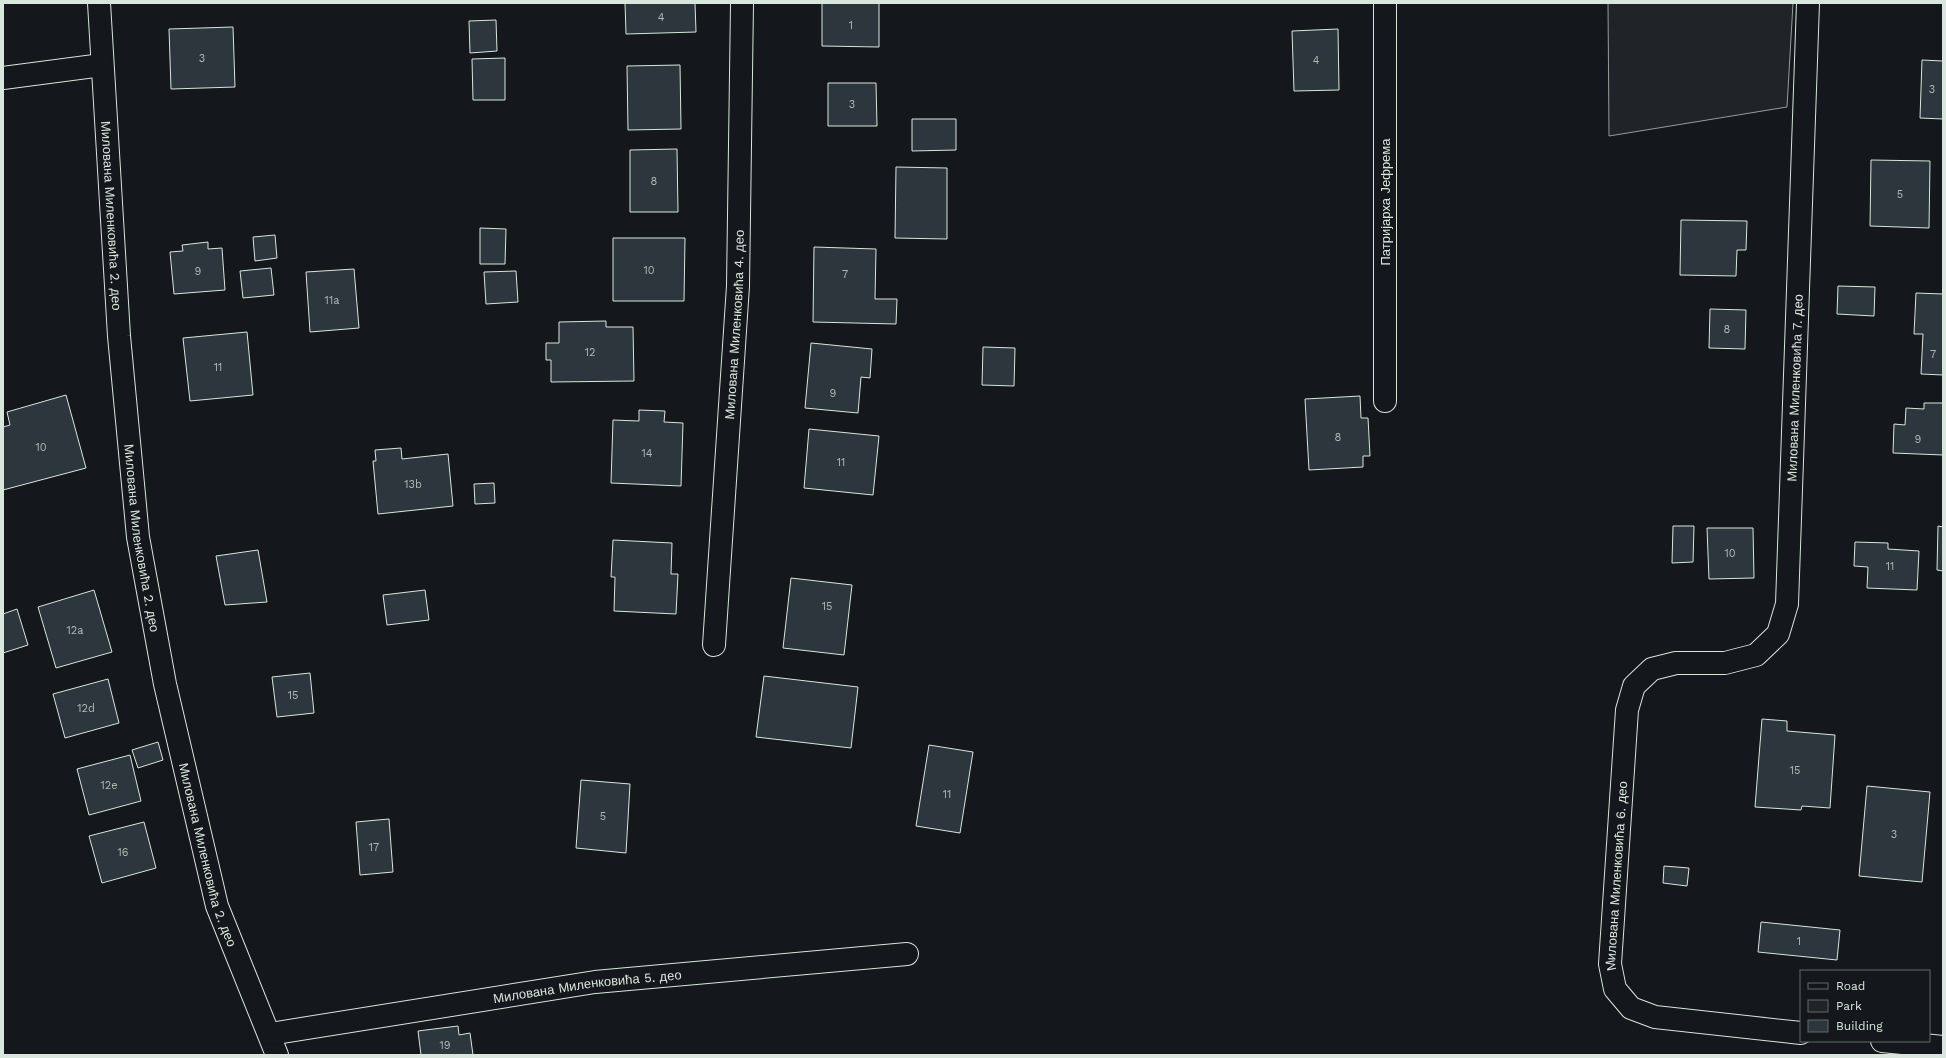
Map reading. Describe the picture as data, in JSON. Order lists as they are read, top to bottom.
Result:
{
  "streets": {
    "street": [
      "Патријарха Јефрема",
      "Милована Миленковића 2. део",
      "Милована Миленковића 4. део",
      "Милована Миленковића 7. део",
      "Милована Миленковића 6. део",
      "Милована Миленковића 5. део"
    ]
  },
  "crossings": [
    ["Милована Миленковића 2. део", "Милована Миленковића 5. део"],
    ["Милована Миленковића 7. део", "Милована Миленковића 6. део"]
  ],
  "house_numbers": [
    "4",
    "1",
    "3",
    "4",
    "3",
    "3",
    "8",
    "5",
    "10",
    "9",
    "7",
    "11a",
    "8",
    "12",
    "7",
    "11",
    "9",
    "8",
    "9",
    "10",
    "14",
    "11",
    "13b",
    "10",
    "11",
    "15",
    "12a",
    "15",
    "12d",
    "15",
    "12e",
    "11",
    "5",
    "3",
    "17",
    "16",
    "1",
    "19"
  ],
  "legend": ["Road", "Park", "Building"]
}
